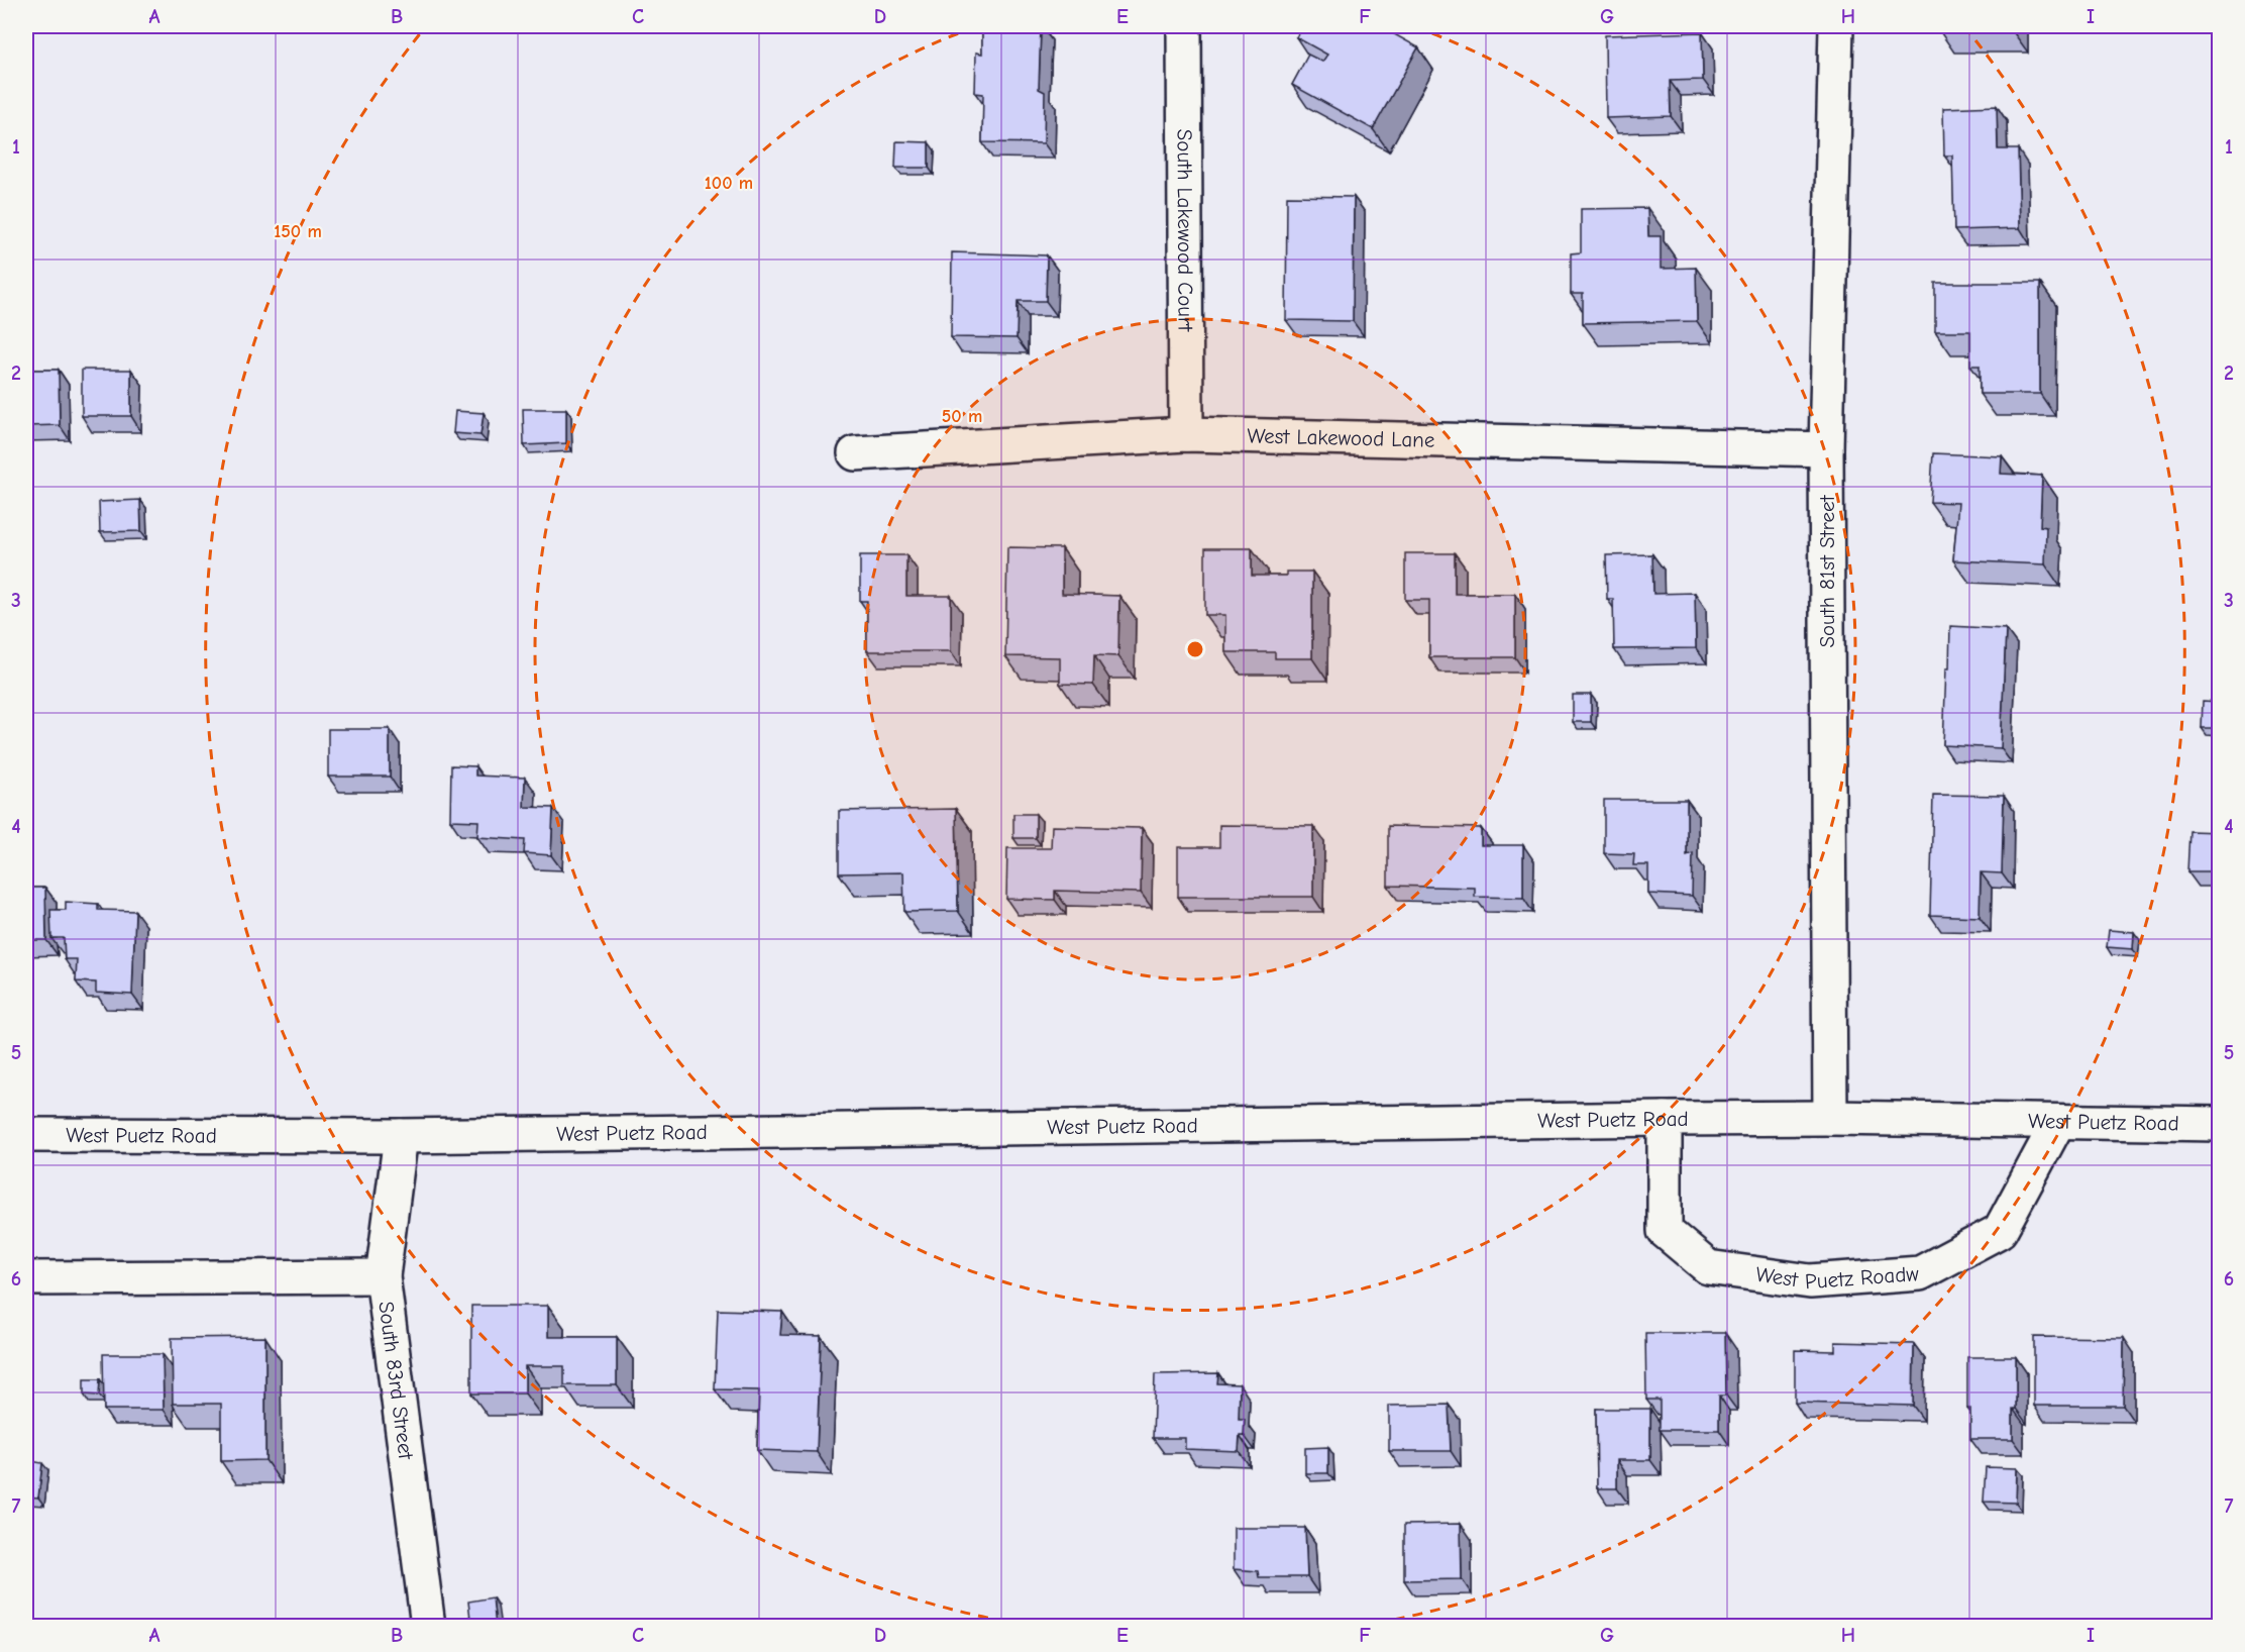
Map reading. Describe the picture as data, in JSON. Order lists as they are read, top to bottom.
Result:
{
  "streets": {
    "street": [
      "South Lakewood Court",
      "West Lakewood Lane",
      "South 81st Street",
      "West Puetz Road",
      "West Puetz Roadw",
      "South 83rd Street"
    ]
  },
  "crossings": [
    ["South Lakewood Court", "West Lakewood Lane"],
    ["West Lakewood Lane", "South 81st Street"],
    ["South 81st Street", "West Puetz Road"],
    ["West Puetz Road", "West Puetz Roadw"],
    ["West Puetz Road", "South 83rd Street"]
  ],
  "grid": {
    "columns": [
      "A",
      "B",
      "C",
      "D",
      "E",
      "F",
      "G",
      "H",
      "I"
    ],
    "rows": [
      "1",
      "2",
      "3",
      "4",
      "5",
      "6",
      "7"
    ]
  },
  "rings": ["100 m", "150 m", "50 m"]
}
